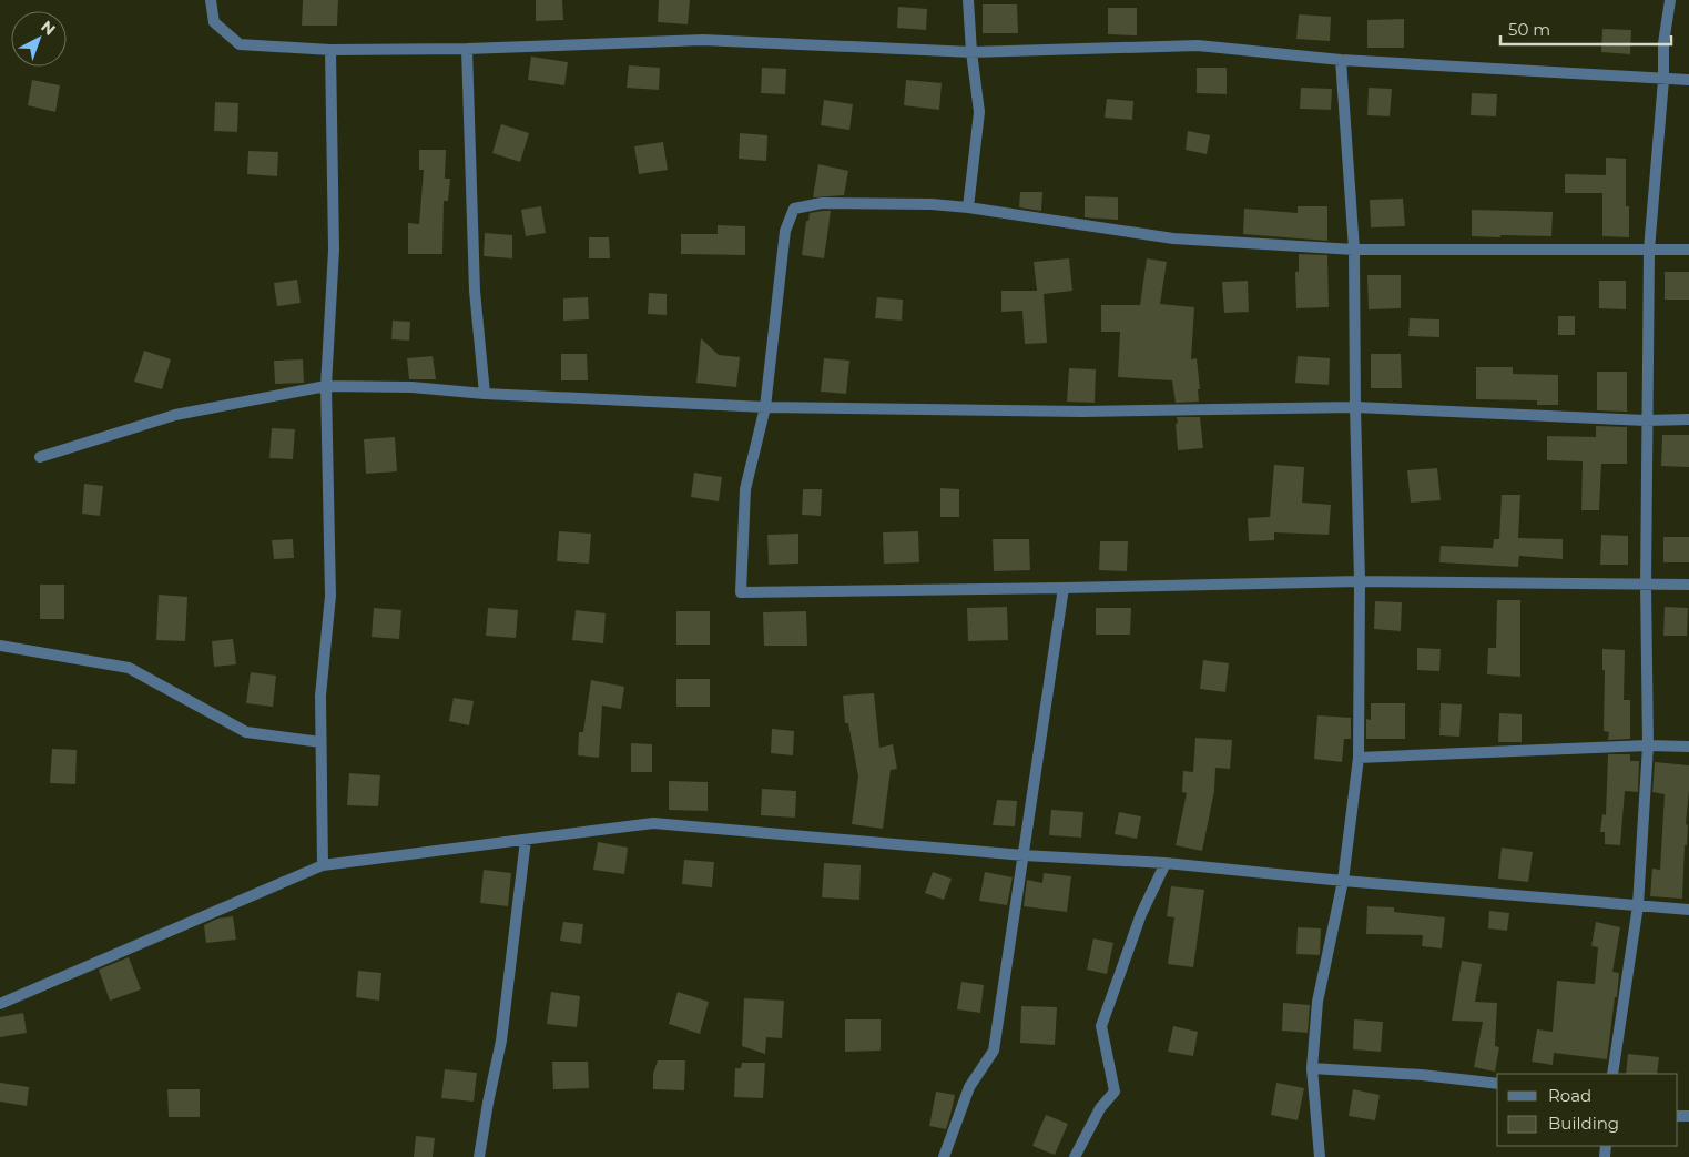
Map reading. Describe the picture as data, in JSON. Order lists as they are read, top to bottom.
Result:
{
  "legend": ["Road", "Building"],
  "scale_bar": "50 m",
  "north": "top right"
}
